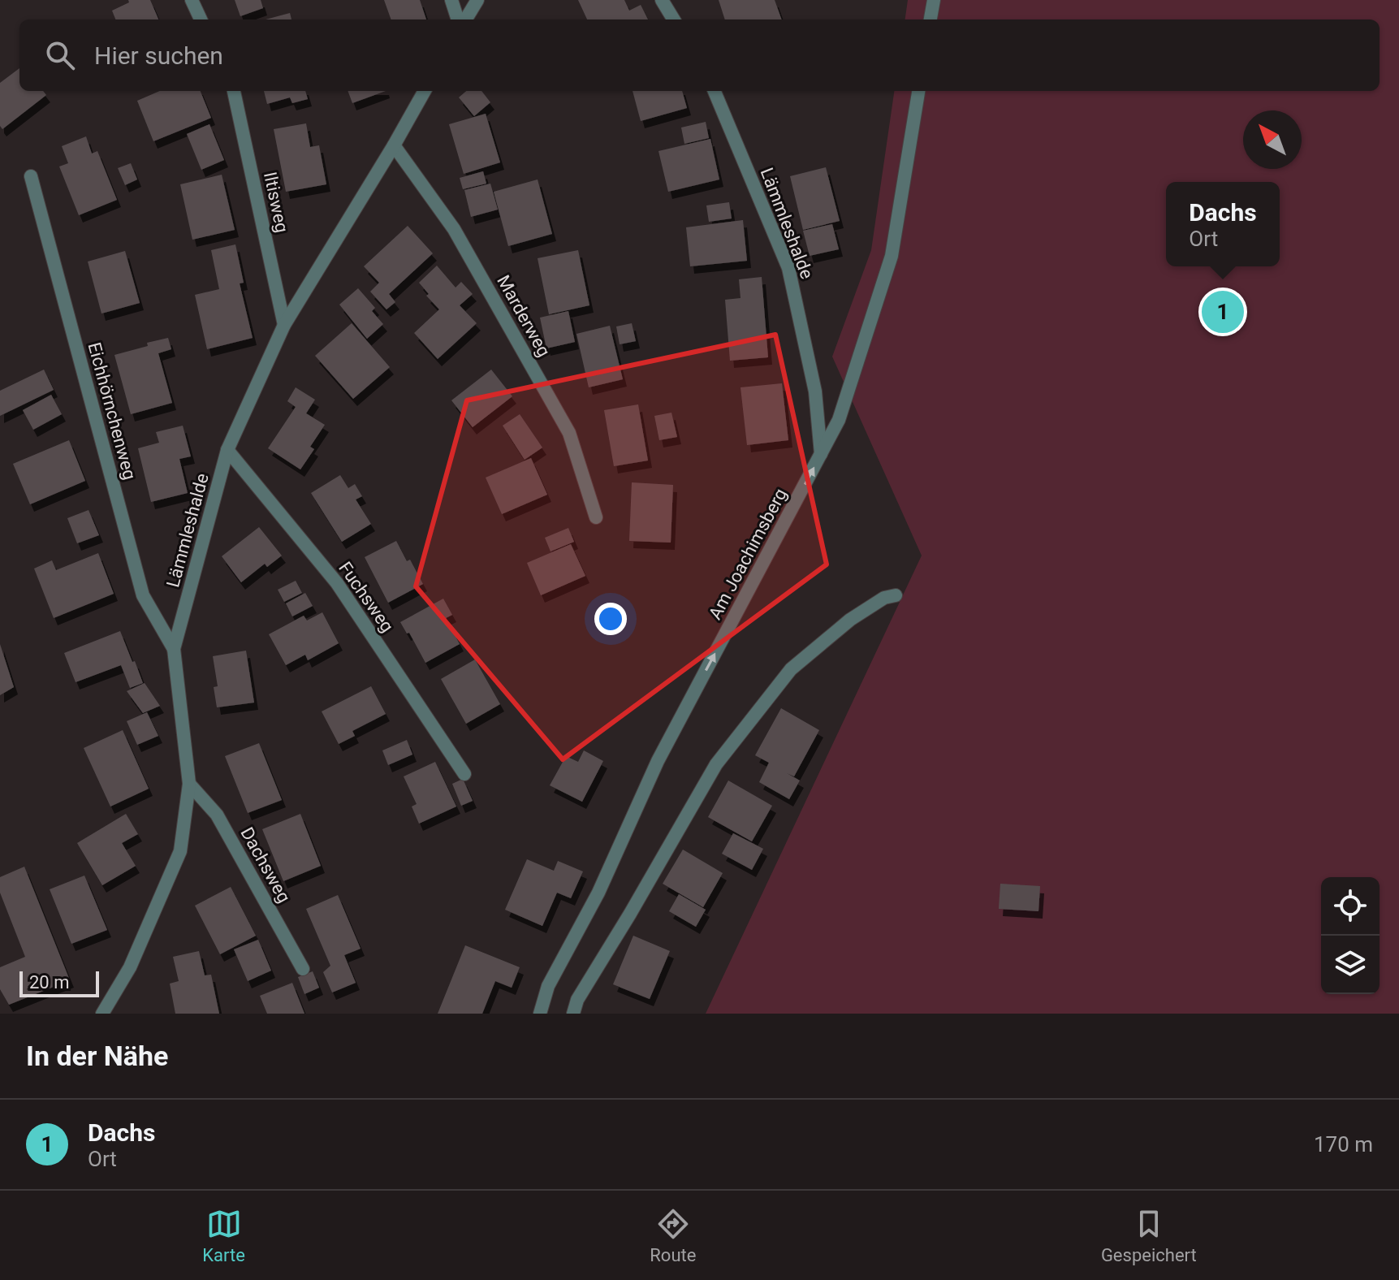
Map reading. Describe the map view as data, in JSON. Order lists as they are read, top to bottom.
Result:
{
  "streets": {
    "street": [
      "Iltisweg",
      "Lämmleshalde",
      "Marderweg",
      "Eichhörnchenweg",
      "Am Joachimsberg",
      "Fuchsweg",
      "Dachsweg"
    ]
  },
  "crossings": [
    ["Iltisweg", "Lämmleshalde"],
    ["Lämmleshalde", "Marderweg"],
    ["Lämmleshalde", "Eichhörnchenweg"],
    ["Lämmleshalde", "Am Joachimsberg"],
    ["Lämmleshalde", "Fuchsweg"],
    ["Lämmleshalde", "Dachsweg"]
  ],
  "scale_bar": "20 m",
  "north": "top left",
  "page": {
    "search": "Hier suchen",
    "popup": ["Dachs", "Ort"],
    "pins": "1",
    "scale": "20 m",
    "heading": "In der Nähe",
    "list": [
      {
        "mark": "1",
        "name": "Dachs",
        "note": "Ort",
        "value": "170 m"
      }
    ],
    "nav": ["Karte", "Route", "Gespeichert"]
  }
}
